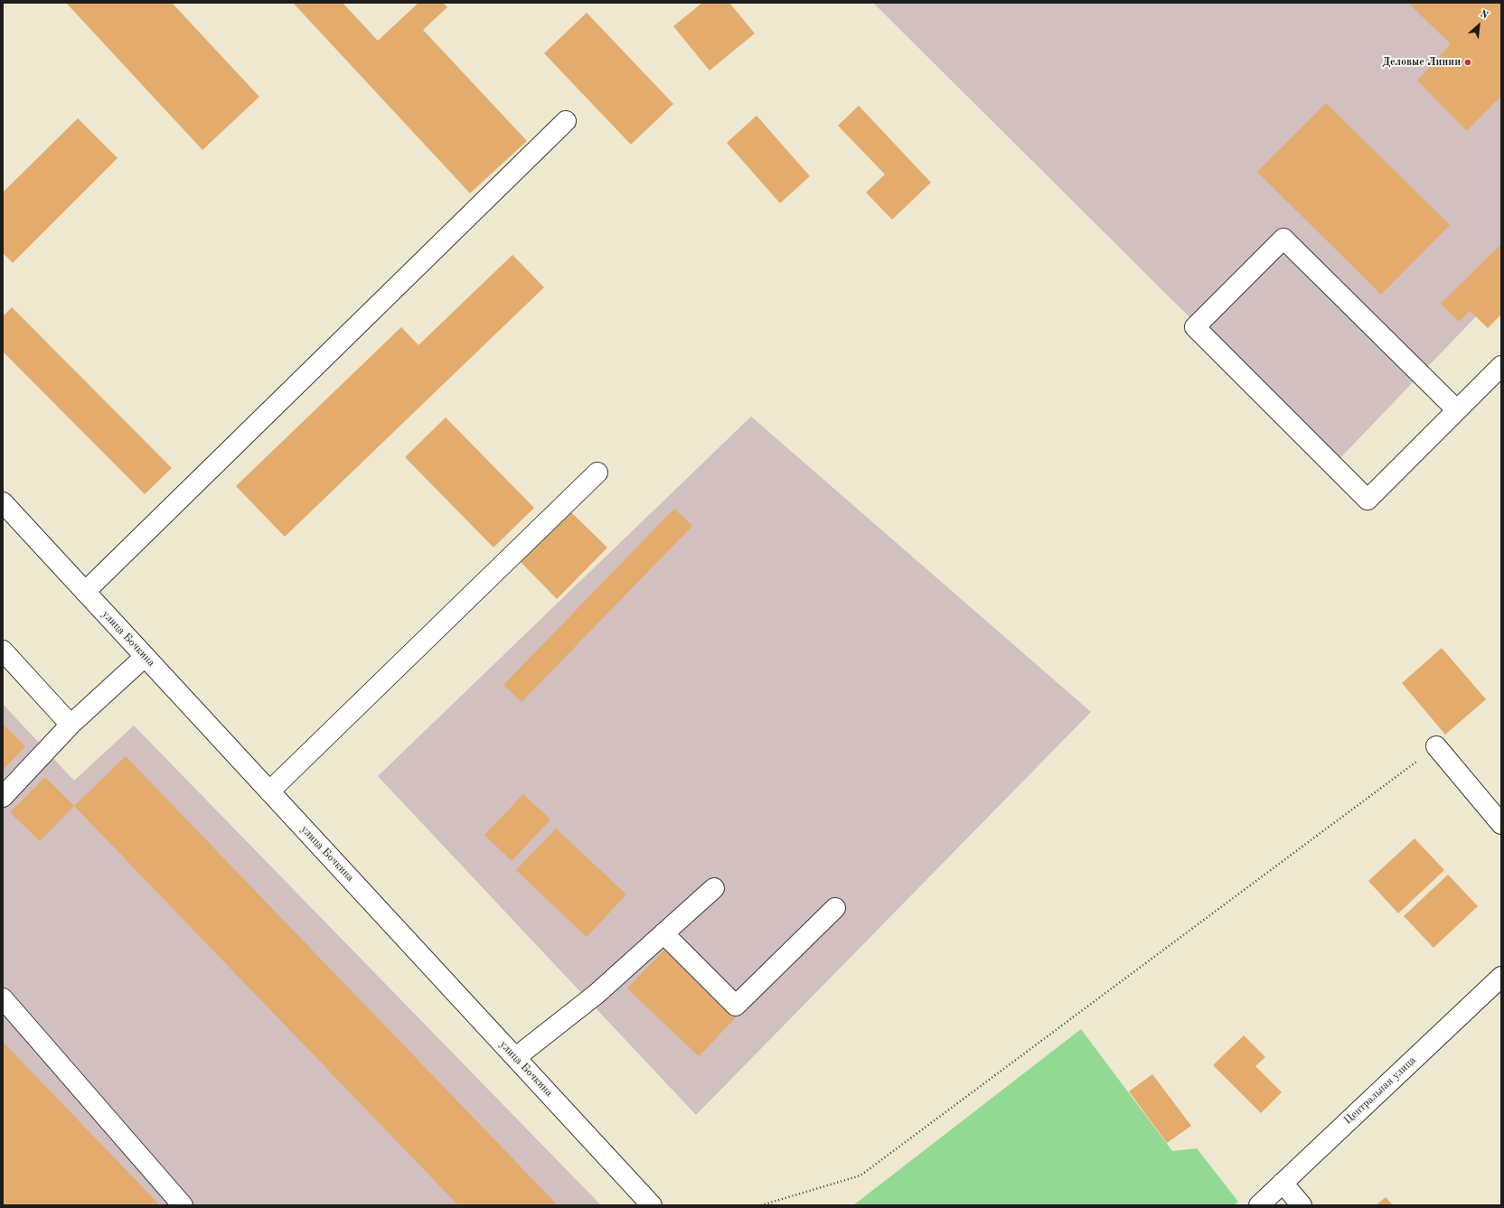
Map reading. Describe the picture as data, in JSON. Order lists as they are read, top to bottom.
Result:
{
  "streets": {
    "street": ["улица Бочкина", "Центральная улица"]
  },
  "places": ["Деловые Линии"],
  "north": "top right"
}
